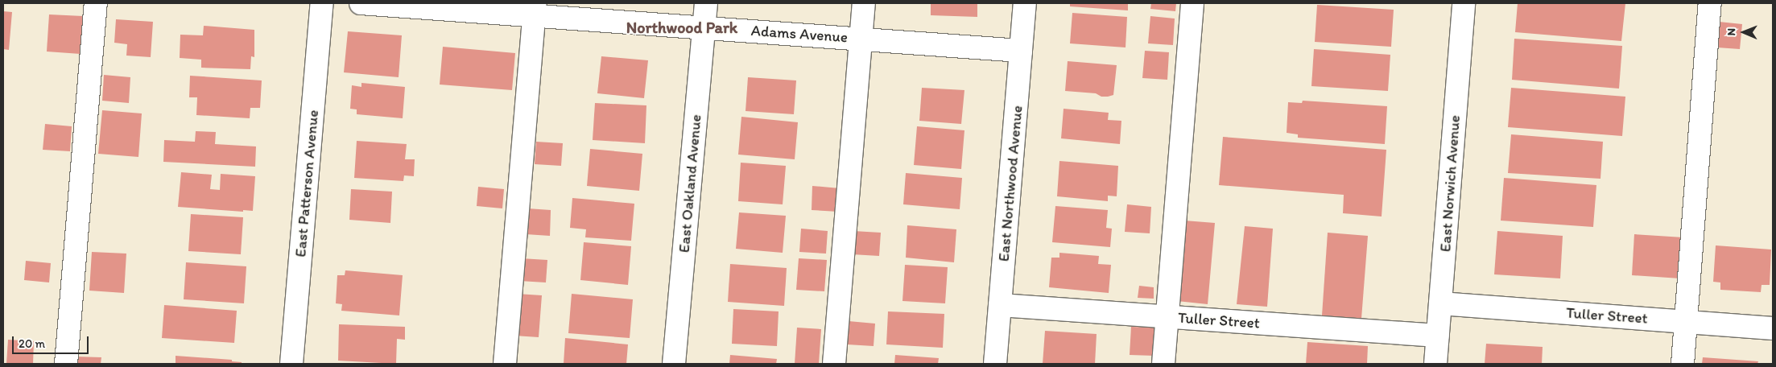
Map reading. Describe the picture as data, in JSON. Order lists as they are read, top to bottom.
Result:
{
  "streets": {
    "street": [
      "Adams Avenue",
      "East Patterson Avenue",
      "East Oakland Avenue",
      "East Northwood Avenue",
      "East Norwich Avenue",
      "Tuller Street"
    ]
  },
  "crossings": [
    ["Adams Avenue", "East Oakland Avenue"],
    ["Adams Avenue", "East Northwood Avenue"],
    ["East Northwood Avenue", "Tuller Street"],
    ["East Norwich Avenue", "Tuller Street"]
  ],
  "districts": ["Northwood Park"],
  "scale_bar": "20 m",
  "north": "left"
}
